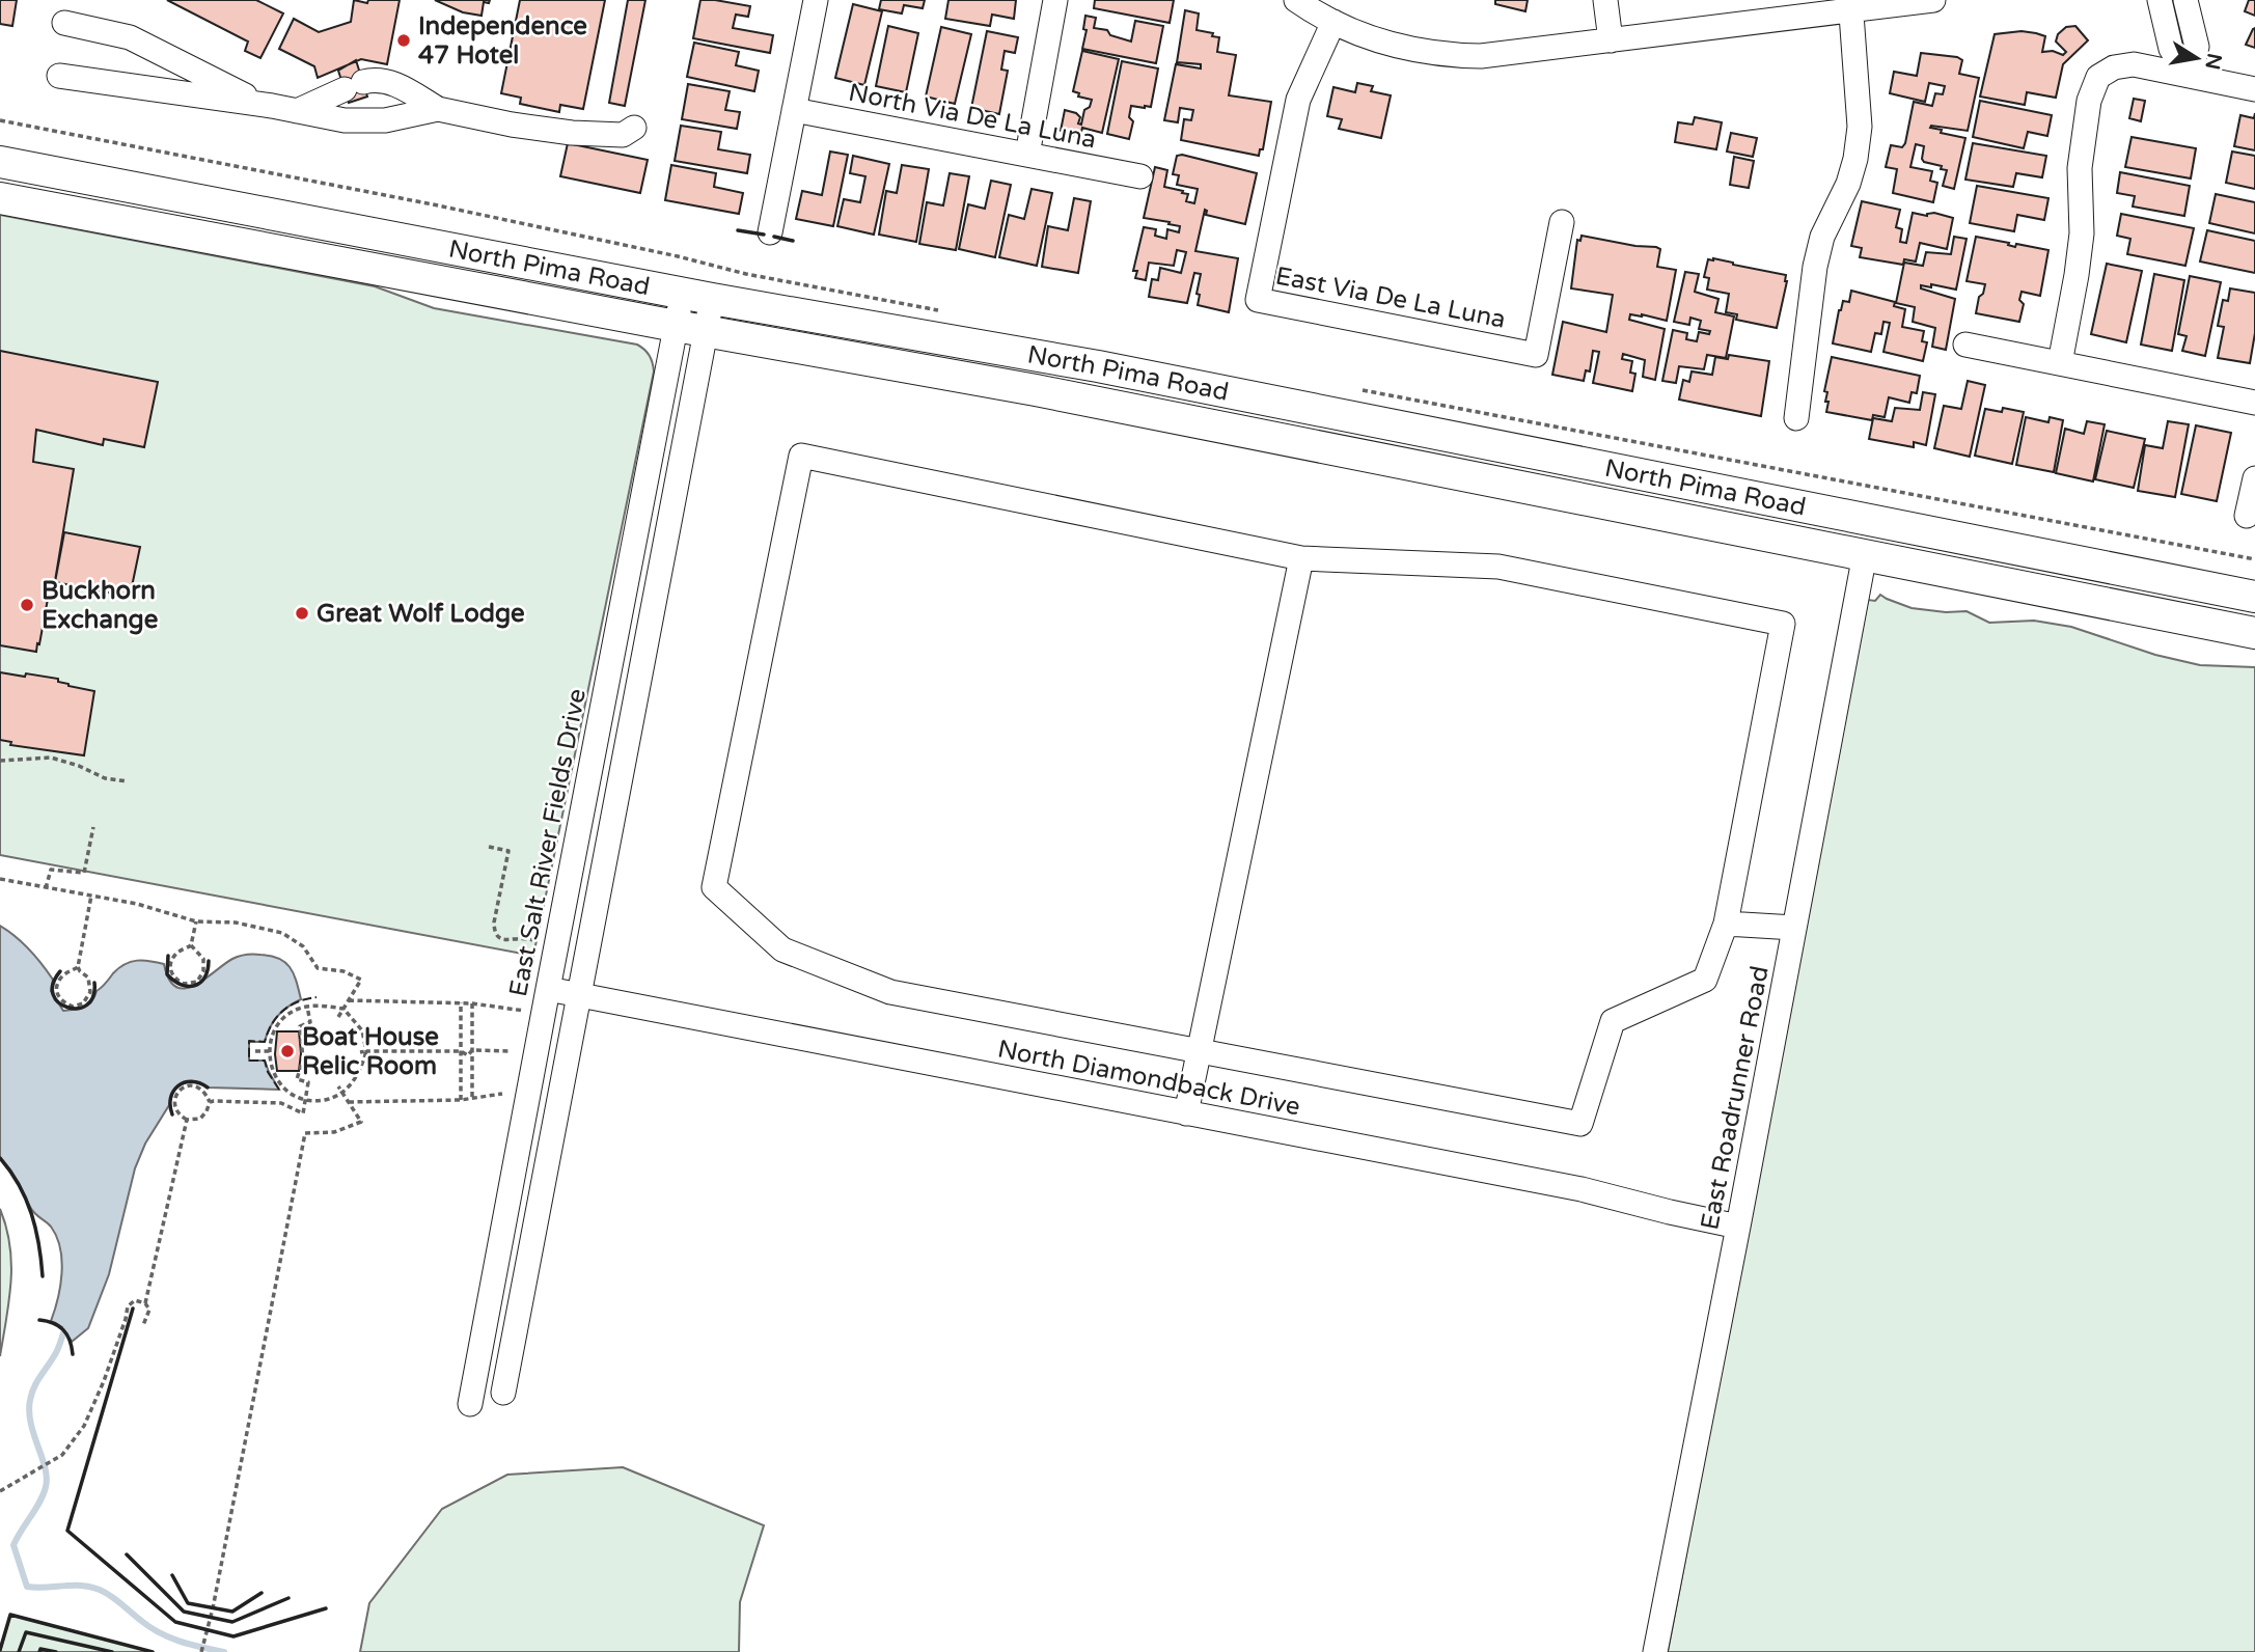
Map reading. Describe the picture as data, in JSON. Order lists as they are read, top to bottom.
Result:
{
  "streets": {
    "main road": ["North Pima Road"],
    "street": [
      "North Via De La Luna",
      "East Via De La Luna",
      "East Salt River Fields Drive",
      "North Diamondback Drive",
      "East Roadrunner Road"
    ]
  },
  "crossings": [
    ["North Pima Road", "East Salt River Fields Drive"],
    ["North Pima Road", "East Roadrunner Road"],
    ["East Salt River Fields Drive", "North Diamondback Drive"],
    ["North Diamondback Drive", "East Roadrunner Road"]
  ],
  "places": [
    "Independence 47 Hotel",
    "Buckhorn Exchange",
    "Great Wolf Lodge",
    "Boat House Relic Room"
  ],
  "north": "right"
}
